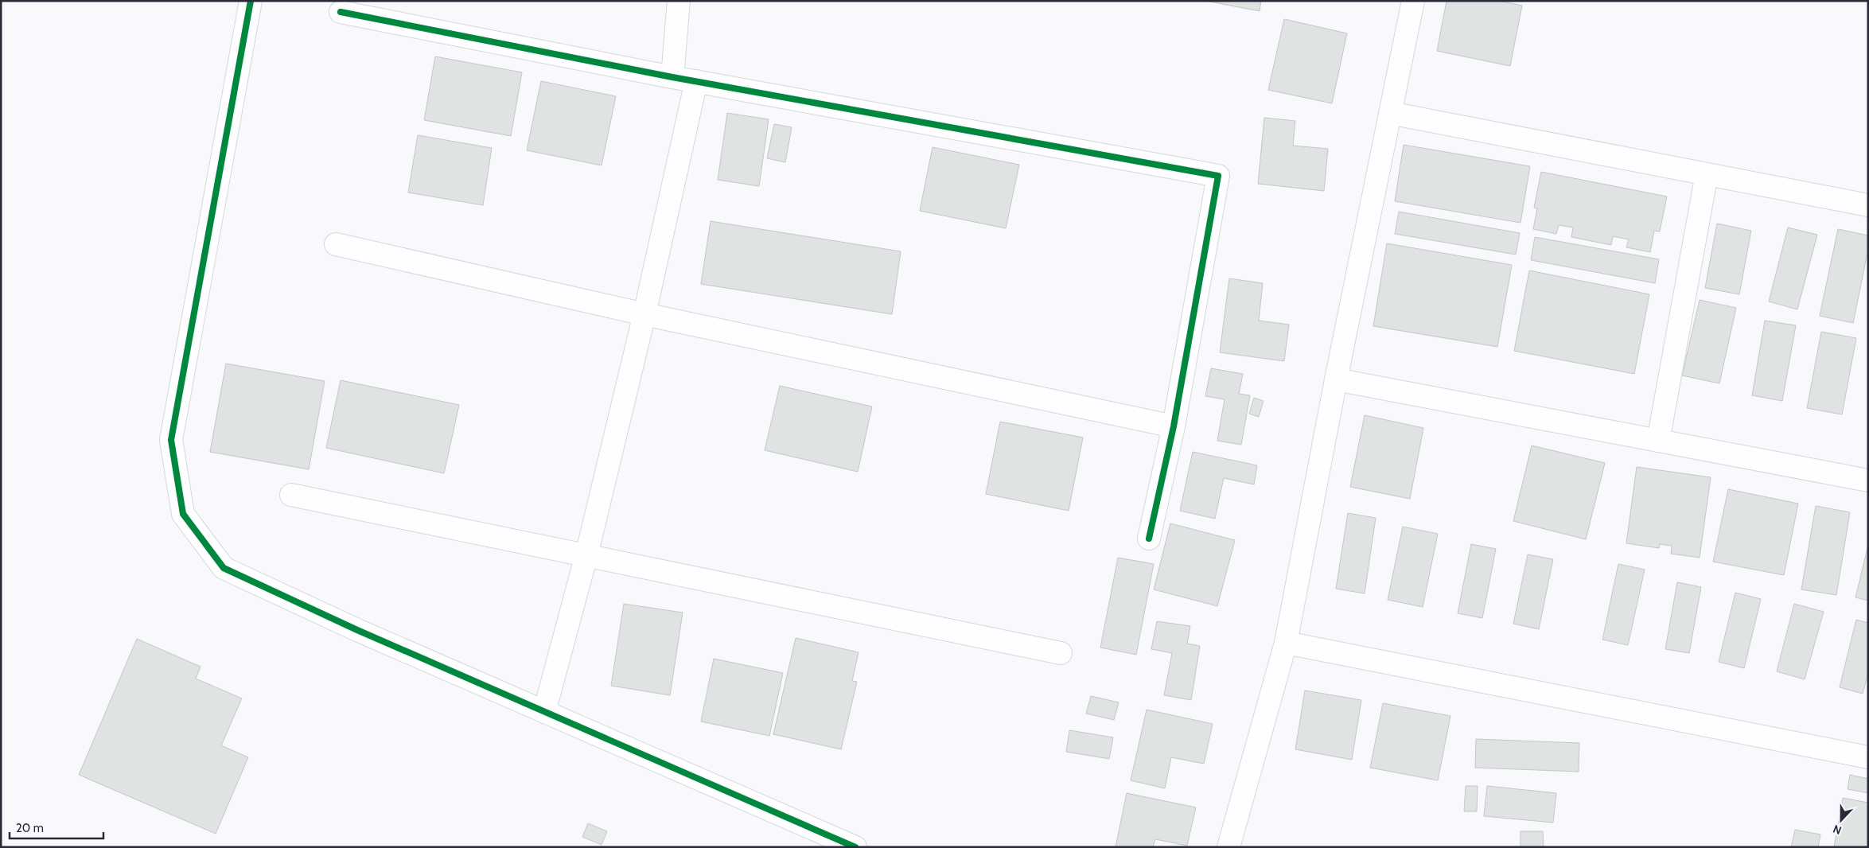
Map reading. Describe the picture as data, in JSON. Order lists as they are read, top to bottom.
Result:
{
  "scale_bar": "20 m",
  "north": "bottom"
}
